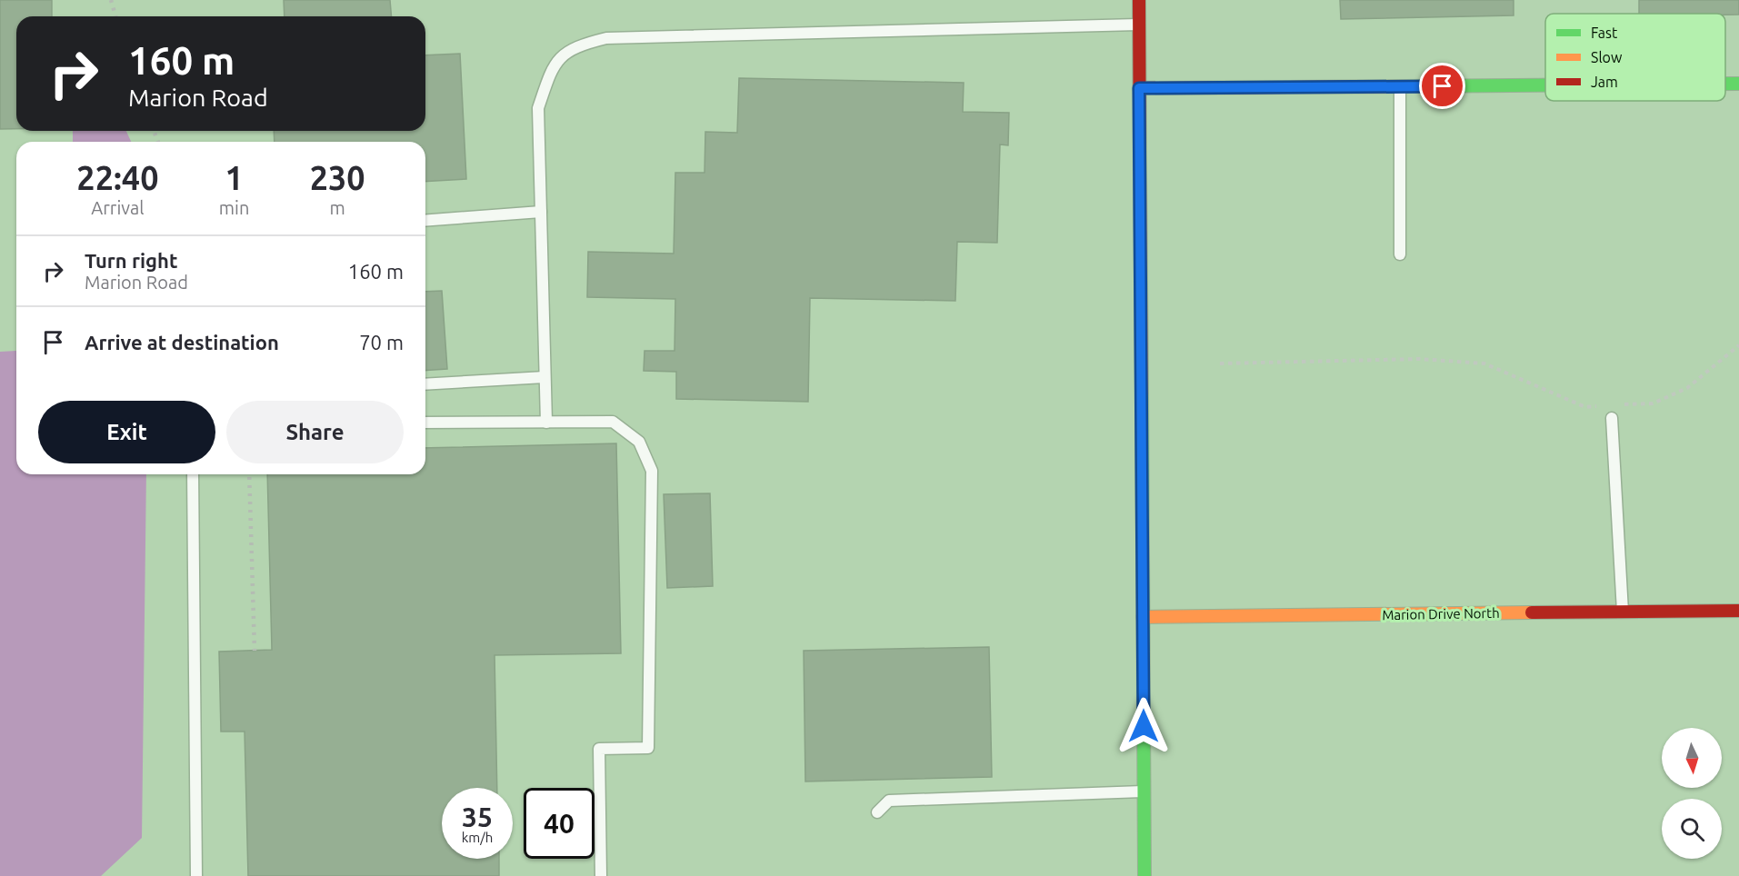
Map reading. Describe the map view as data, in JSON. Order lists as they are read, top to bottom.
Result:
{
  "streets": {
    "street": ["Marion Drive North"]
  },
  "legend": ["Fast", "Slow", "Jam"],
  "north": "bottom",
  "page": {
    "turn": ["160 m", "Marion Road"],
    "eta": [
      "22:40",
      "Arrival",
      "1",
      "min",
      "230",
      "m"
    ],
    "list": [
      {
        "name": "Turn right",
        "note": "Marion Road",
        "value": "160 m"
      },
      {
        "name": "Arrive at destination",
        "value": "70 m"
      }
    ],
    "buttons": ["Exit", "Share"],
    "speed": "35 km/h",
    "limit": "40"
  }
}
